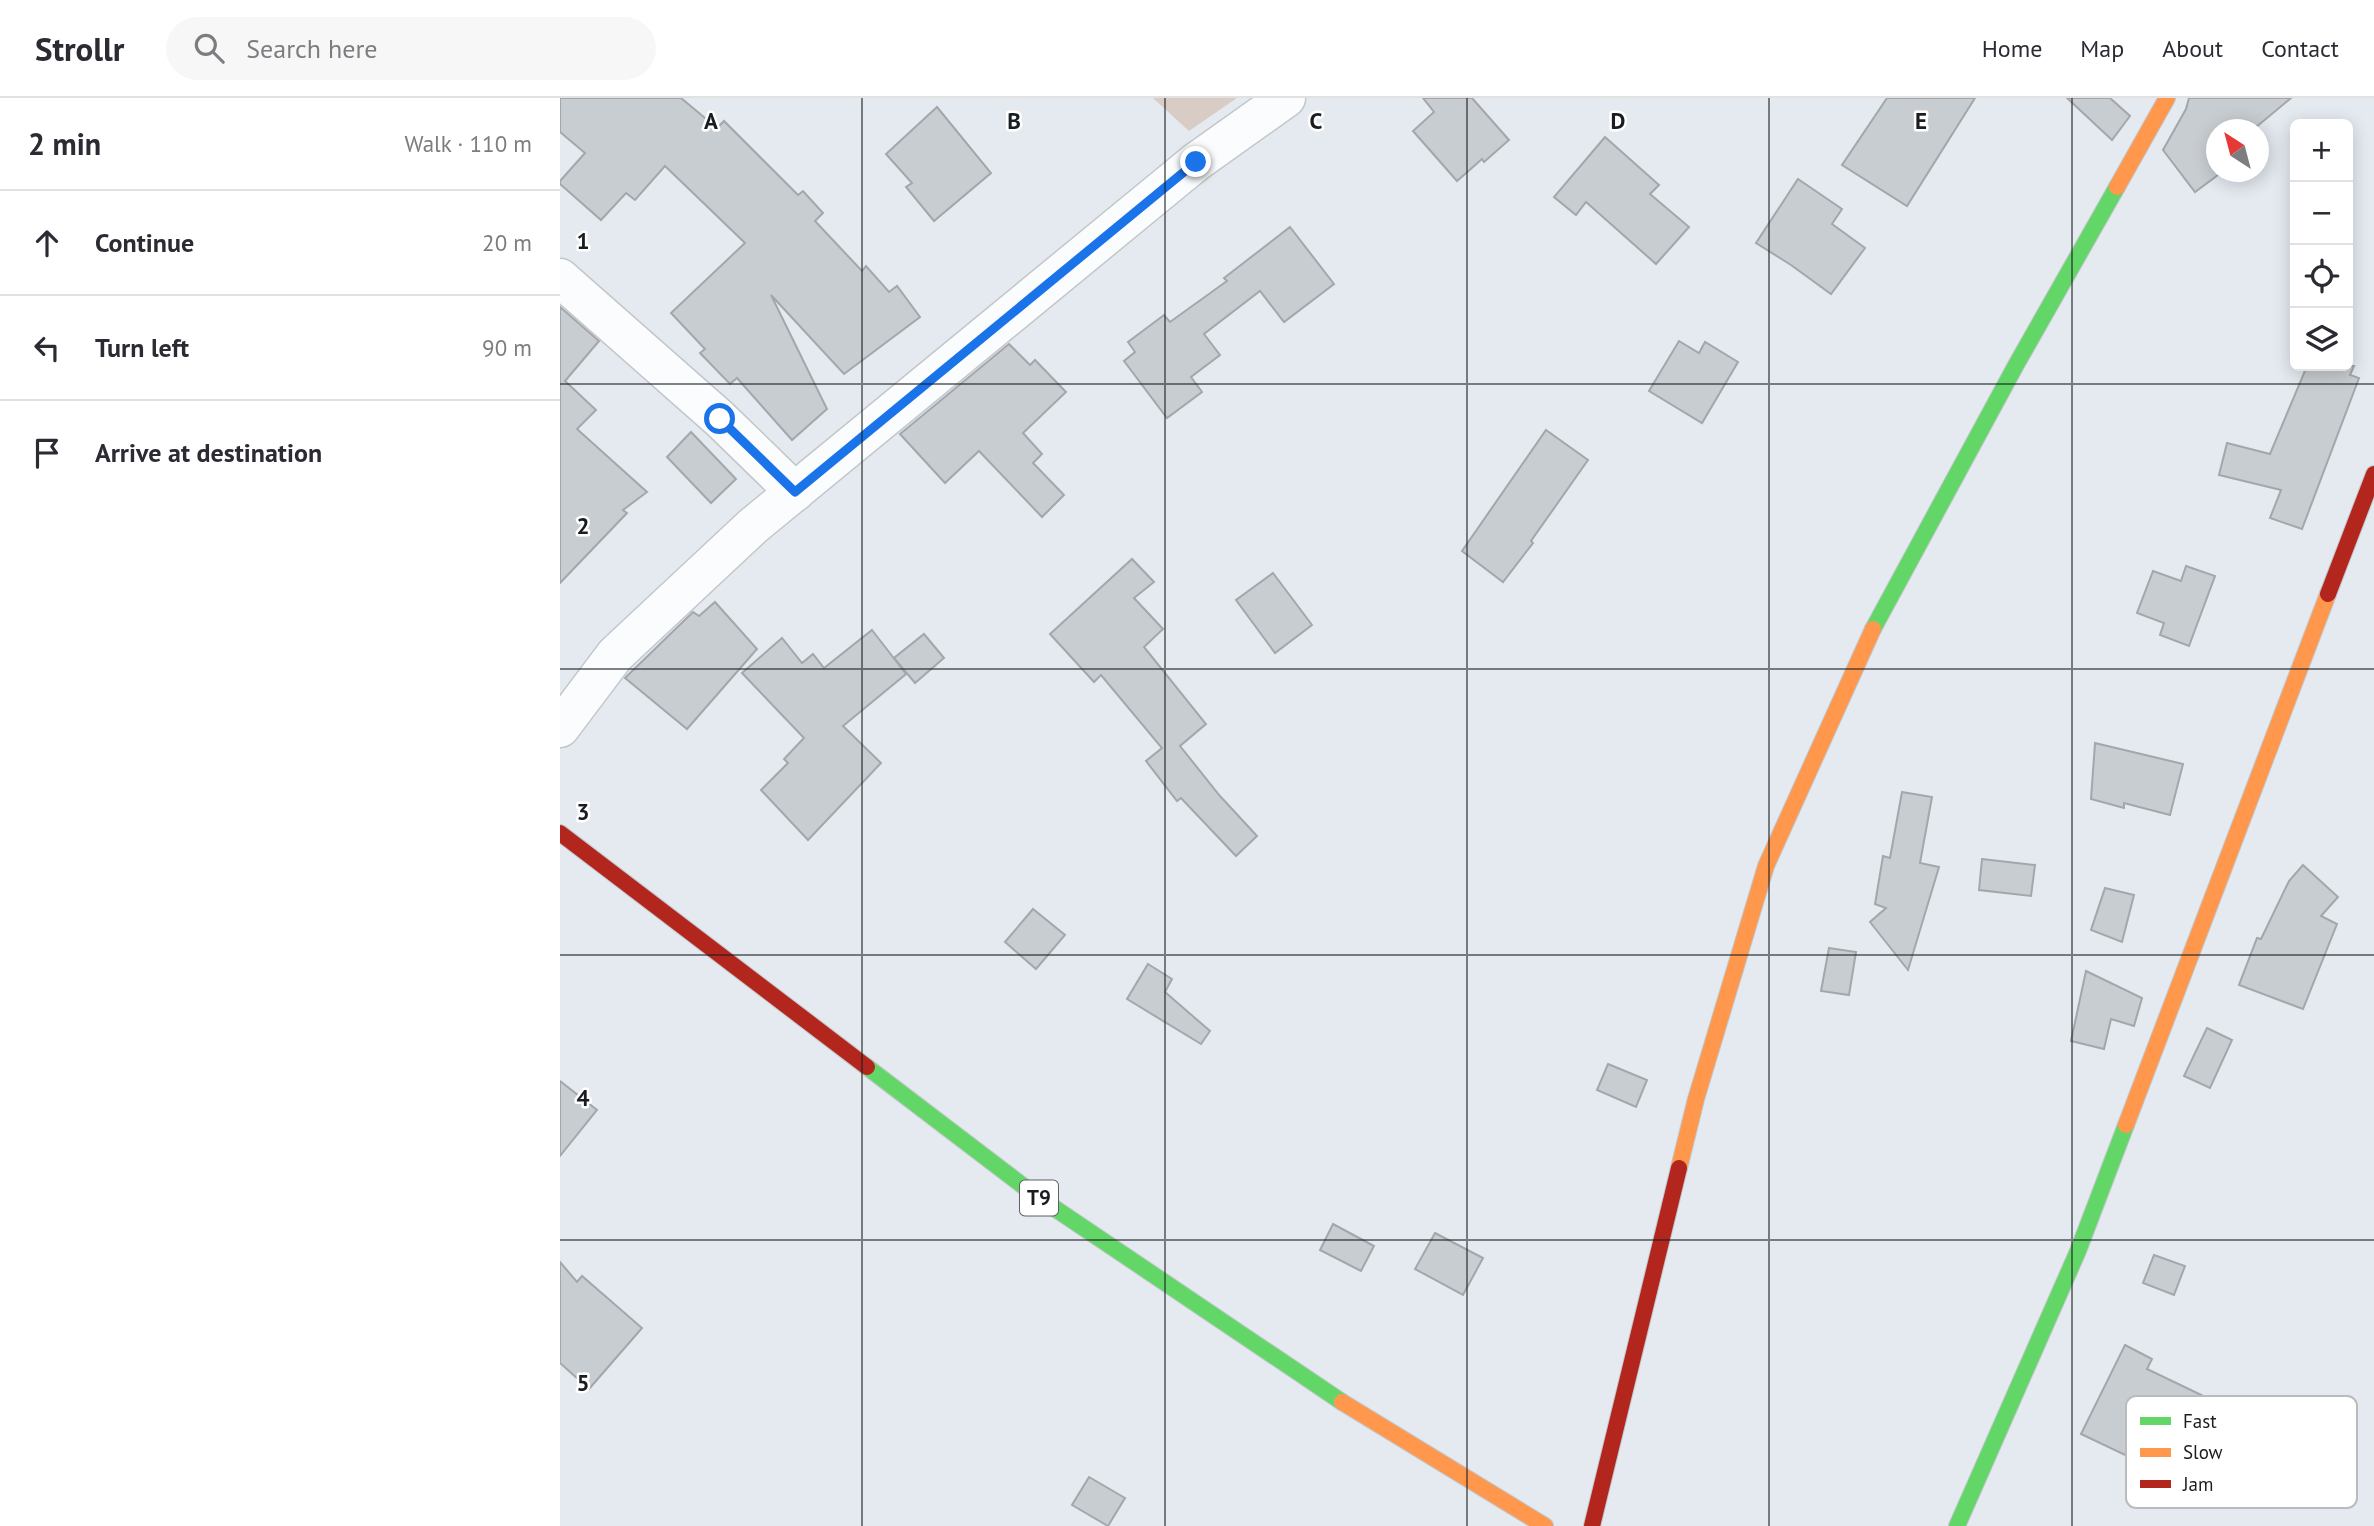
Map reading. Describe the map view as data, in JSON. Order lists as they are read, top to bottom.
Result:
{
  "streets": {
    "main road": ["T9"]
  },
  "legend": ["Fast", "Slow", "Jam"],
  "north": "top left",
  "page": {
    "header": "Strollr",
    "search": "Search here",
    "nav": [
      "Home",
      "Map",
      "About",
      "Contact"
    ],
    "heading": ["2 min", "Walk · 110 m"],
    "map_buttons": ["+", "−"],
    "list": [
      ["Continue", "20 m"],
      ["Turn left", "90 m"],
      "Arrive at destination"
    ]
  },
  "grid": {
    "columns": [
      "A",
      "B",
      "C",
      "D",
      "E"
    ],
    "rows": [
      "1",
      "2",
      "3",
      "4",
      "5"
    ]
  }
}
